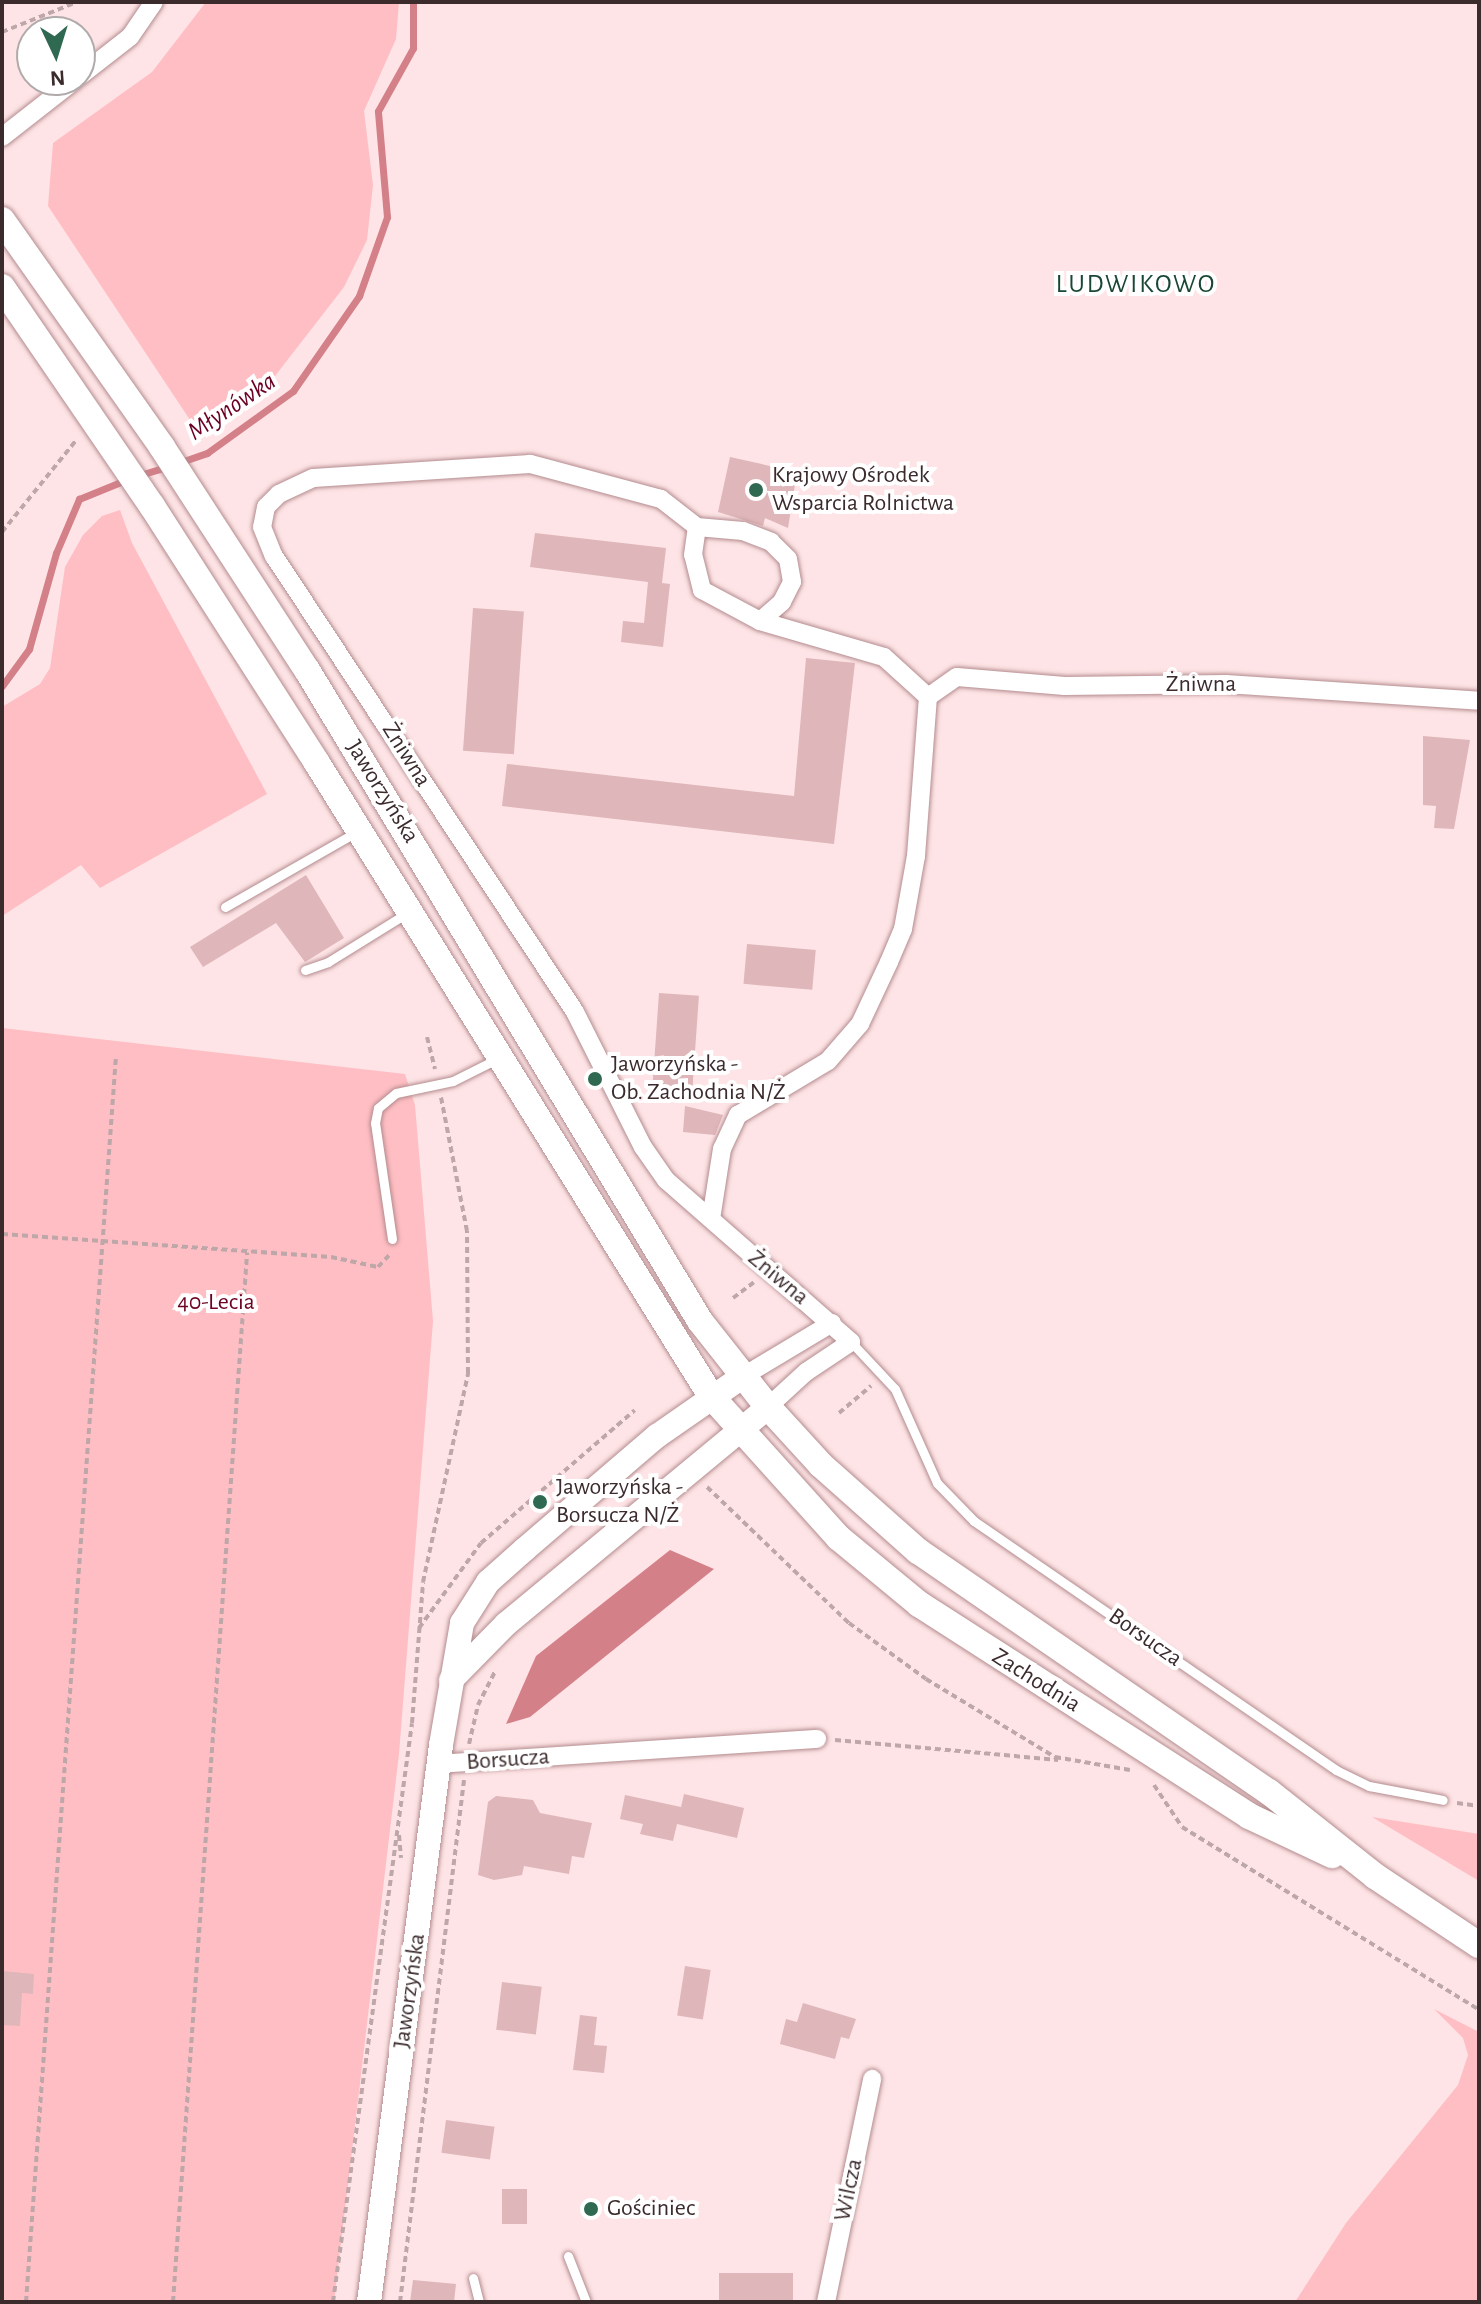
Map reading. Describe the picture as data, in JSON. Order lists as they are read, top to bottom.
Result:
{
  "streets": {
    "main road": ["Jaworzyńska", "Zachodnia"],
    "street": ["Żniwna", "Borsucza", "Wilcza"]
  },
  "crossings": [
    ["Żniwna", "Borsucza"],
    ["Jaworzyńska", "Borsucza"],
    ["Jaworzyńska", "Zachodnia"]
  ],
  "districts": ["LUDWIKOWO"],
  "water": ["Młynówka"],
  "parks": ["40-Lecia"],
  "places": [
    "Krajowy Ośrodek Wsparcia Rolnictwa",
    "Jaworzyńska - Ob. Zachodnia N/Ż",
    "Jaworzyńska - Borsucza N/Ż",
    "Gościniec"
  ],
  "north": "bottom"
}
